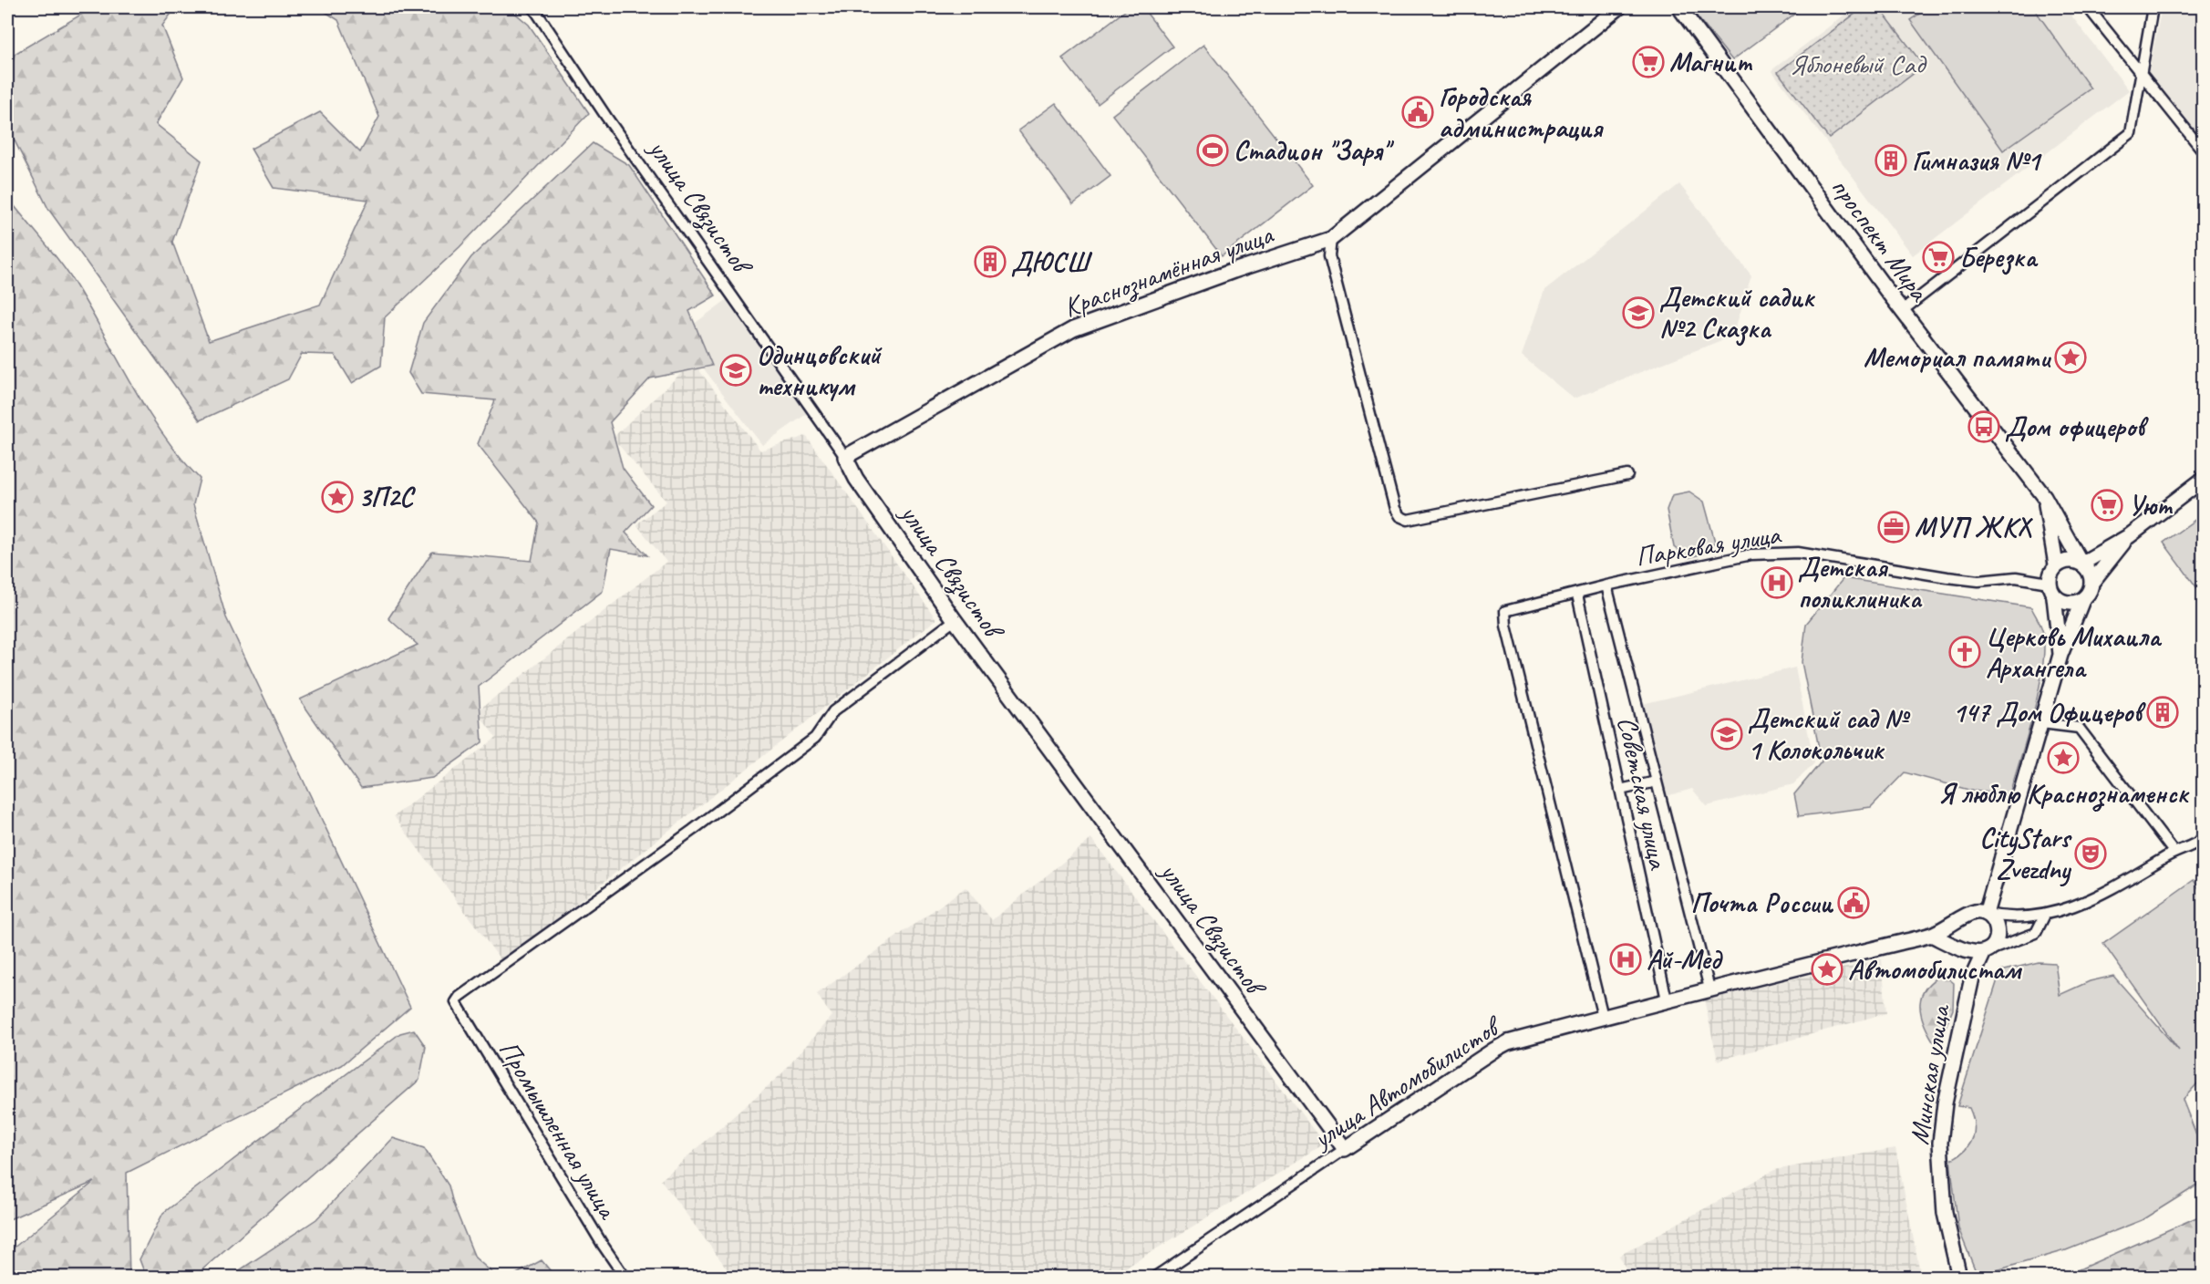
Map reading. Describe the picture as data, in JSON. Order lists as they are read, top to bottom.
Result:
{
  "streets": {
    "street": [
      "улица Связистов",
      "проспект Мира",
      "Краснознамённая улица",
      "Парковая улица",
      "Советская улица",
      "Минская улица",
      "улица Автомобилистов",
      "Промышленная улица"
    ]
  },
  "crossings": [
    ["улица Связистов", "Краснознамённая улица"],
    ["улица Связистов", "улица Автомобилистов"],
    ["улица Связистов", "Промышленная улица"],
    ["проспект Мира", "Парковая улица"],
    ["Парковая улица", "Советская улица"],
    ["Парковая улица", "улица Автомобилистов"],
    ["Советская улица", "улица Автомобилистов"],
    ["Минская улица", "улица Автомобилистов"]
  ],
  "parks": ["Яблоневый Сад"],
  "places": {
    "supermarket": ["Магнит", "Березка", "Уют"],
    "public building": ["Городская администрация", "Почта России"],
    "sports": ["Стадион \"Заря\""],
    "building": ["Гимназия №1", "ДЮСШ", "147 Дом Офицеров"],
    "school or university": ["Детский садик №2 Сказка", "Одинцовский техникум", "Детский сад № 1 Колокольчик"],
    "place": [
      "Мемориал памяти",
      "3П2С",
      "Я люблю Краснознаменск",
      "Автомобилистам"
    ],
    "bus stop": ["Дом офицеров"],
    "office": ["МУП ЖКХ"],
    "hospital": ["Детская поликлиника", "Ай-Мед"],
    "church": ["Церковь Михаила Архангела"],
    "theatre": ["CityStars Zvezdny"]
  }
}
